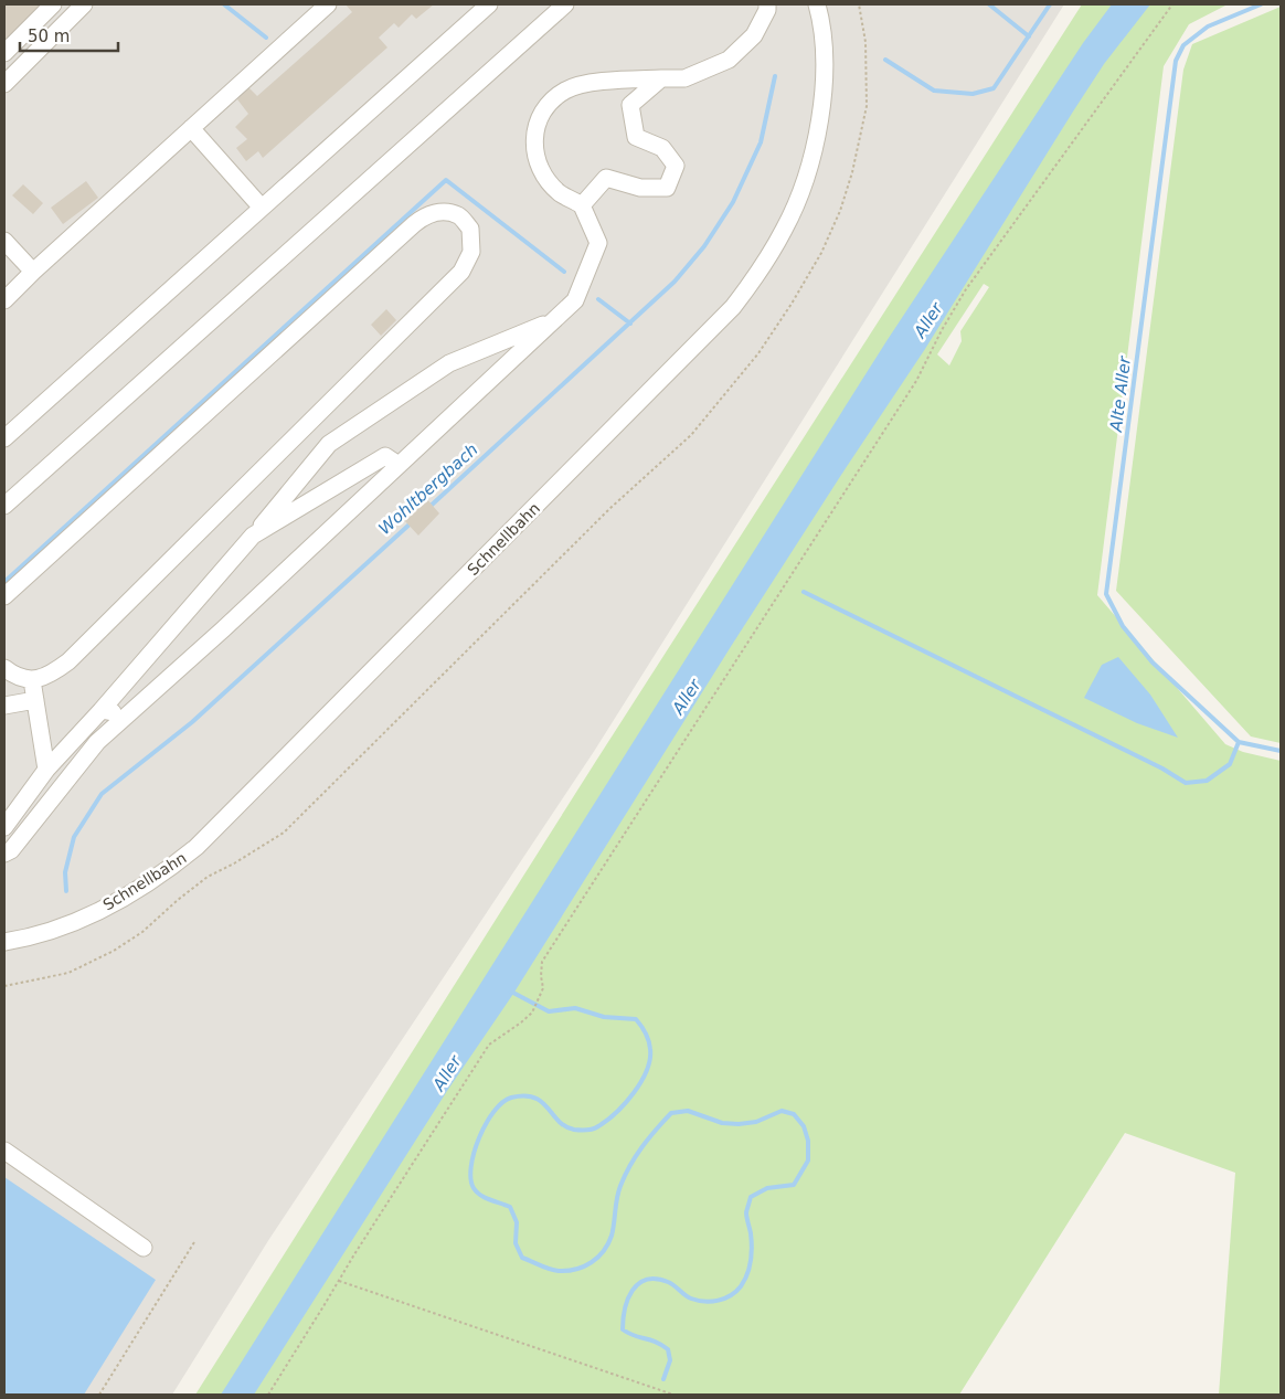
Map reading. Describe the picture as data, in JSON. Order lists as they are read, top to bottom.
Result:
{
  "streets": {
    "street": ["Schnellbahn"]
  },
  "water": ["Aller", "Alte Aller", "Wohltbergbach"],
  "scale_bar": "50 m"
}
